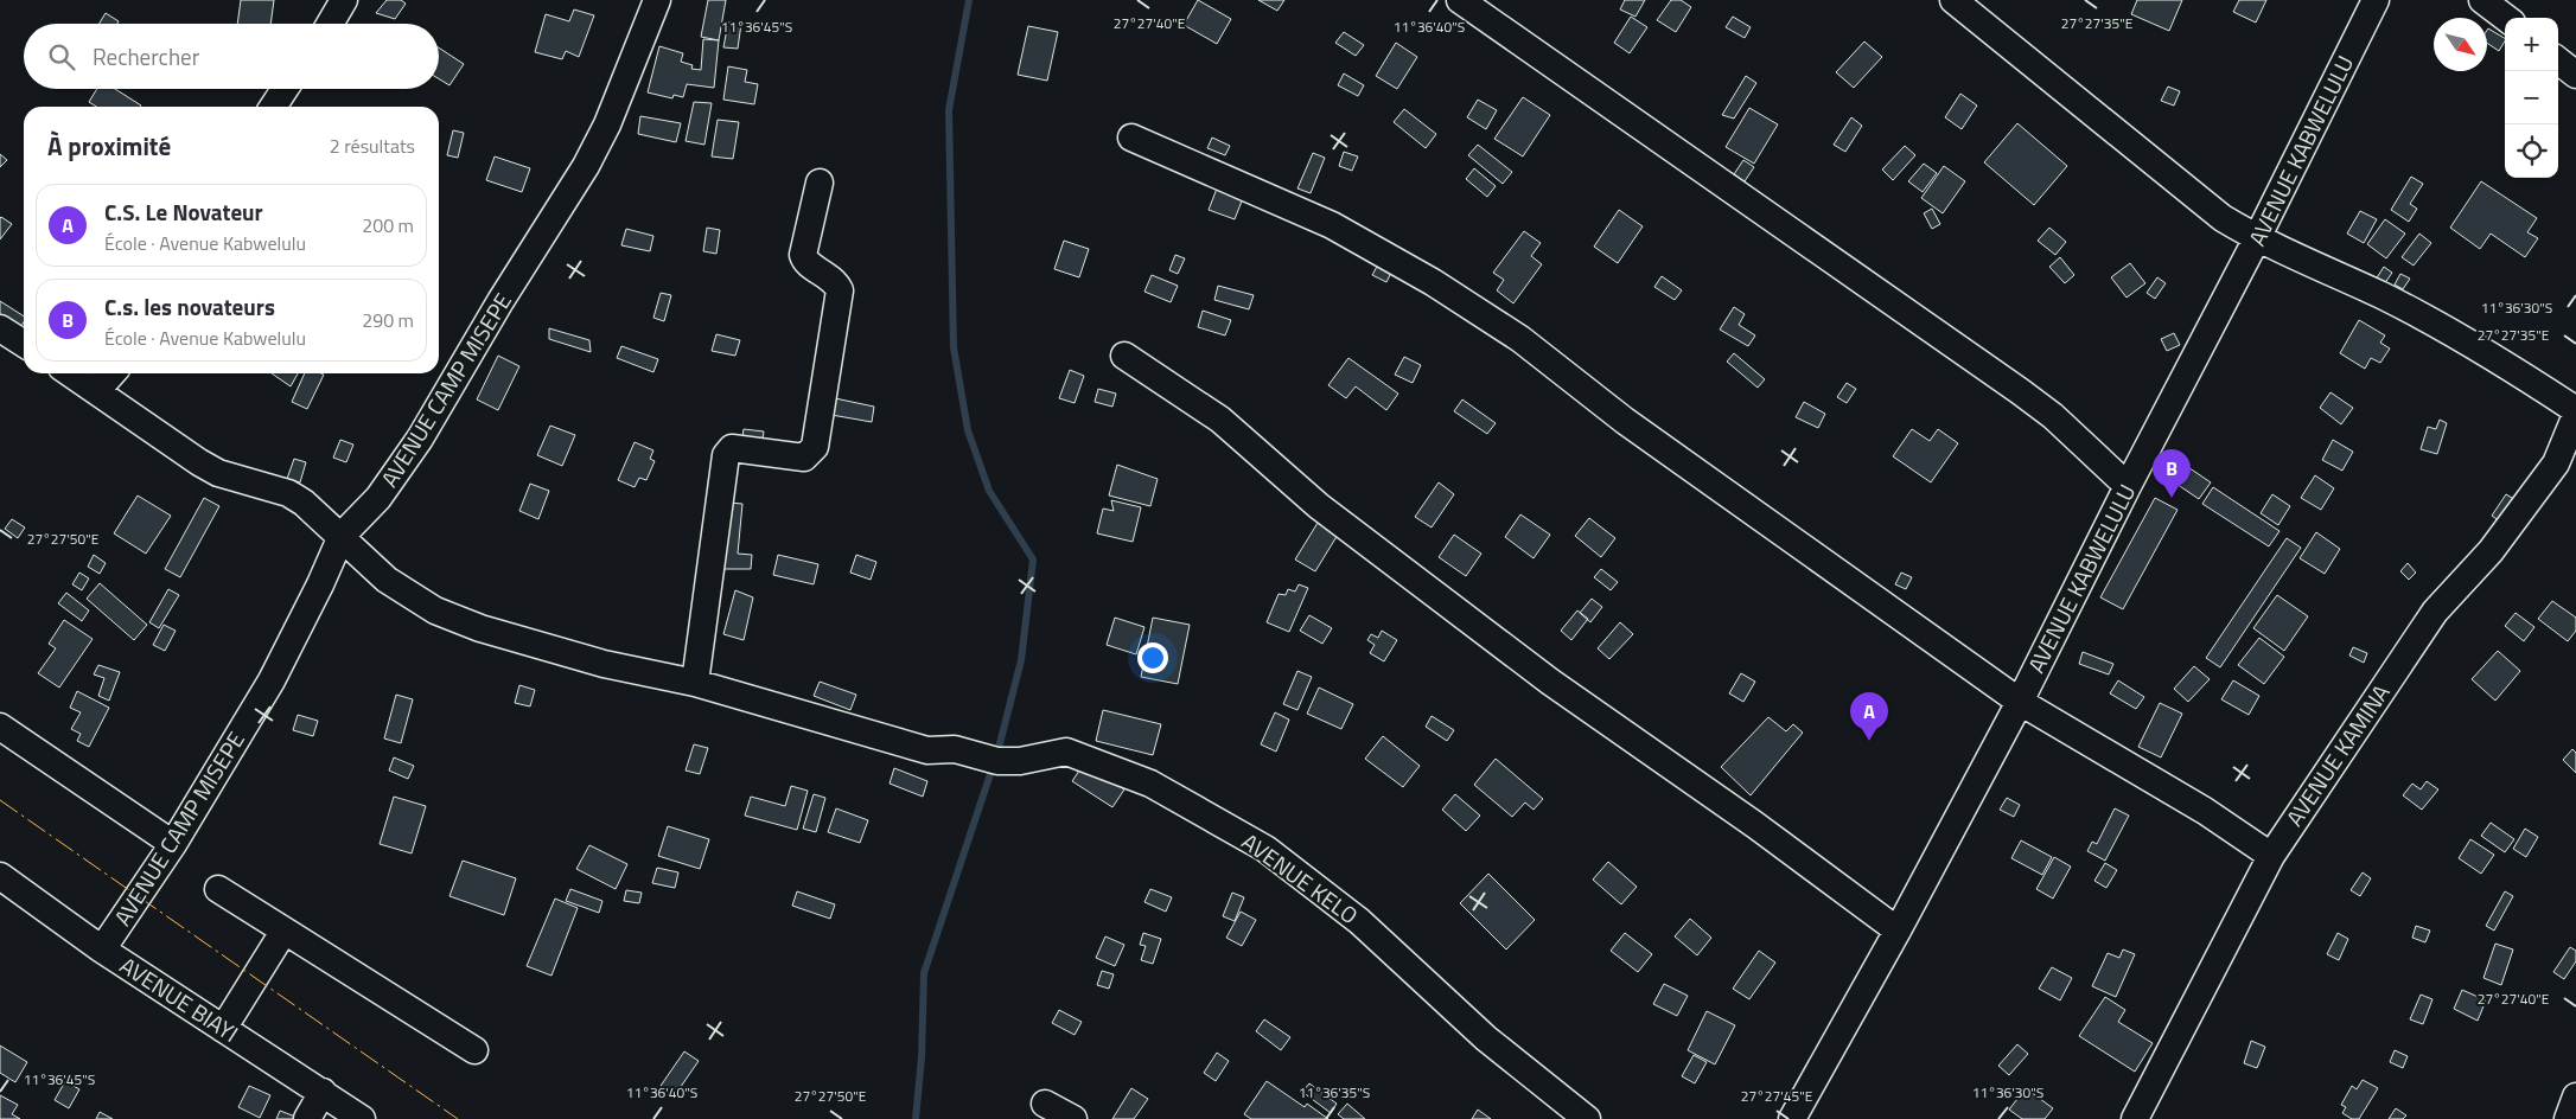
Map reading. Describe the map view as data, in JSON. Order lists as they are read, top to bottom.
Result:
{
  "streets": {
    "street": [
      "AVENUE KABWELULU",
      "AVENUE CAMP MISEPE",
      "AVENUE KAMINA",
      "AVENUE KELO",
      "AVENUE BIAYI"
    ]
  },
  "crossings": [
    ["AVENUE CAMP MISEPE", "AVENUE KELO"],
    ["AVENUE CAMP MISEPE", "AVENUE BIAYI"]
  ],
  "north": "bottom right",
  "page": {
    "map_buttons": ["+", "−"],
    "search": "Rechercher",
    "heading": ["À proximité", "2 résultats"],
    "list": [
      {
        "mark": "A",
        "name": "C.S. Le Novateur",
        "note": "École · Avenue Kabwelulu",
        "value": "200 m"
      },
      {
        "mark": "B",
        "name": "C.s. les novateurs",
        "note": "École · Avenue Kabwelulu",
        "value": "290 m"
      }
    ],
    "pins": ["B", "A"]
  },
  "coordinates": [
    "27°27'40\"E",
    "27°27'35\"E",
    "11°36'45\"S",
    "11°36'40\"S",
    "11°36'30\"S",
    "27°27'50\"E",
    "11°36'35\"S",
    "27°27'45\"E"
  ]
}
